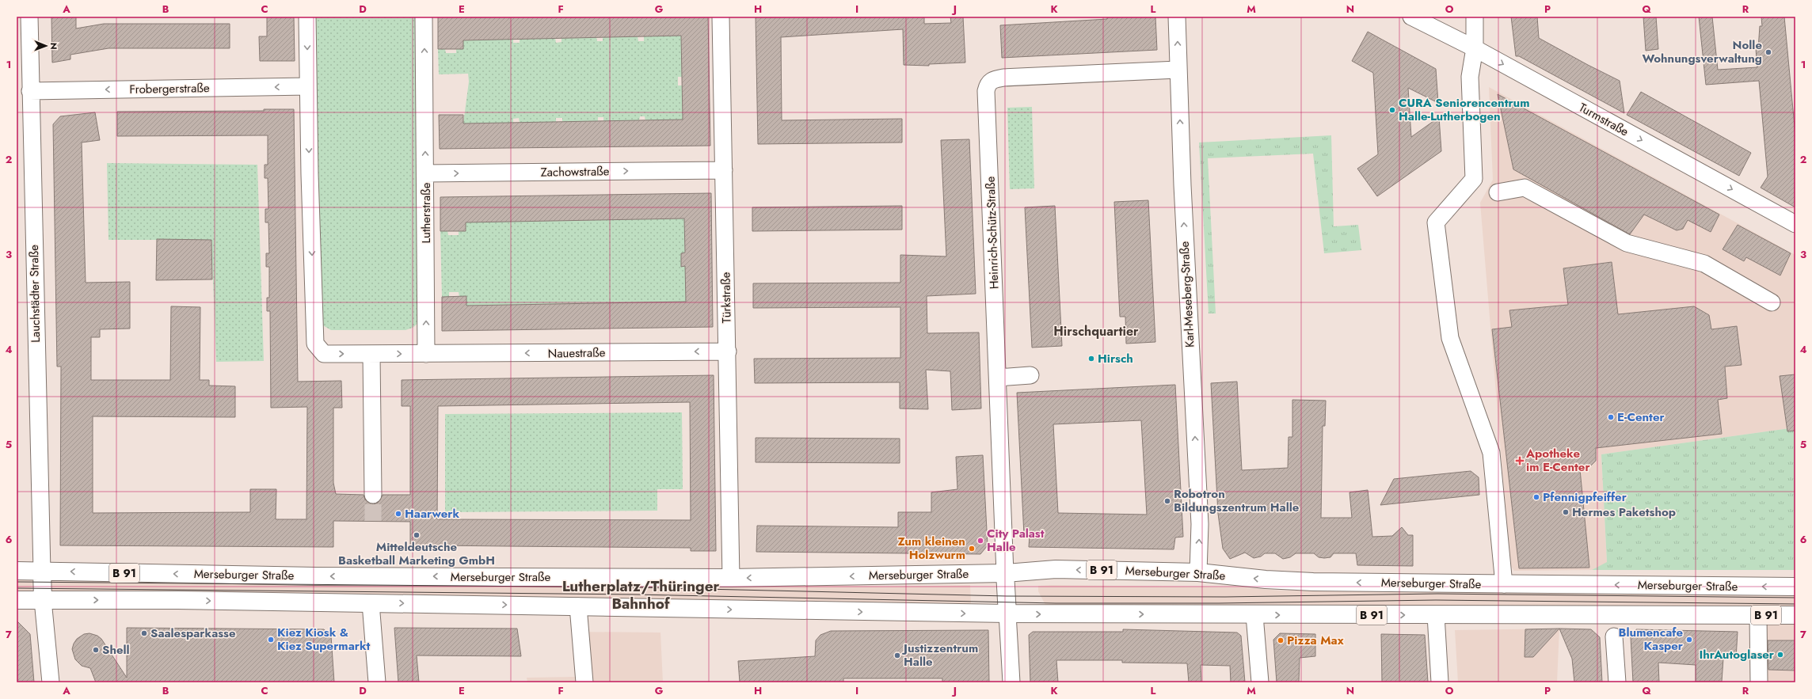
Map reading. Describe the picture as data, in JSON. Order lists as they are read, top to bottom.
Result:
{
  "streets": {
    "main road": ["B 91", "Merseburger Straße"],
    "street": [
      "Frobergerstraße",
      "Turmstraße",
      "Zachowstraße",
      "Lutherstraße",
      "Heinrich-Schütz-Straße",
      "Lauchstädter Straße",
      "Karl-Meseberg-Straße",
      "Türkstraße",
      "Nauestraße"
    ]
  },
  "crossings": [
    ["Frobergerstraße", "Lauchstädter Straße"],
    ["Zachowstraße", "Lutherstraße"],
    ["Zachowstraße", "Türkstraße"],
    ["Lutherstraße", "Nauestraße"],
    ["Heinrich-Schütz-Straße", "Karl-Meseberg-Straße"],
    ["Heinrich-Schütz-Straße", "Merseburger Straße"],
    ["Lauchstädter Straße", "Merseburger Straße"],
    ["Karl-Meseberg-Straße", "Merseburger Straße"],
    ["Türkstraße", "Nauestraße"],
    ["Türkstraße", "Merseburger Straße"]
  ],
  "one_way": [
    "Frobergerstraße",
    "Zachowstraße",
    "Lutherstraße",
    "Karl-Meseberg-Straße",
    "Nauestraße"
  ],
  "districts": ["Hirschquartier", "Lutherplatz/Thüringer Bahnhof"],
  "places": {
    "other": [
      "Nolle Wohnungsverwaltung",
      "CURA Seniorencentrum Halle-Lutherbogen",
      "Hirsch",
      "E-Center",
      "Pfennigpfeiffer",
      "Robotron Bildungszentrum Halle",
      "Hermes Paketshop",
      "Haarwerk",
      "Mitteldeutsche Basketball Marketing GmbH",
      "City Palast Halle",
      "Zum kleinen Holzwurm",
      "Saalesparkasse",
      "Kiez Kiosk & Kiez Supermarkt",
      "Blumencafe Kasper",
      "Pizza Max",
      "Shell",
      "IhrAutoglaser",
      "Justizzentrum Halle"
    ],
    "health": ["Apotheke im E-Center"]
  },
  "north": "right",
  "grid": {
    "columns": [
      "A",
      "B",
      "C",
      "D",
      "E",
      "F",
      "G",
      "H",
      "I",
      "J",
      "K",
      "L",
      "M",
      "N",
      "O",
      "P",
      "Q",
      "R"
    ],
    "rows": [
      "1",
      "2",
      "3",
      "4",
      "5",
      "6",
      "7"
    ]
  }
}
